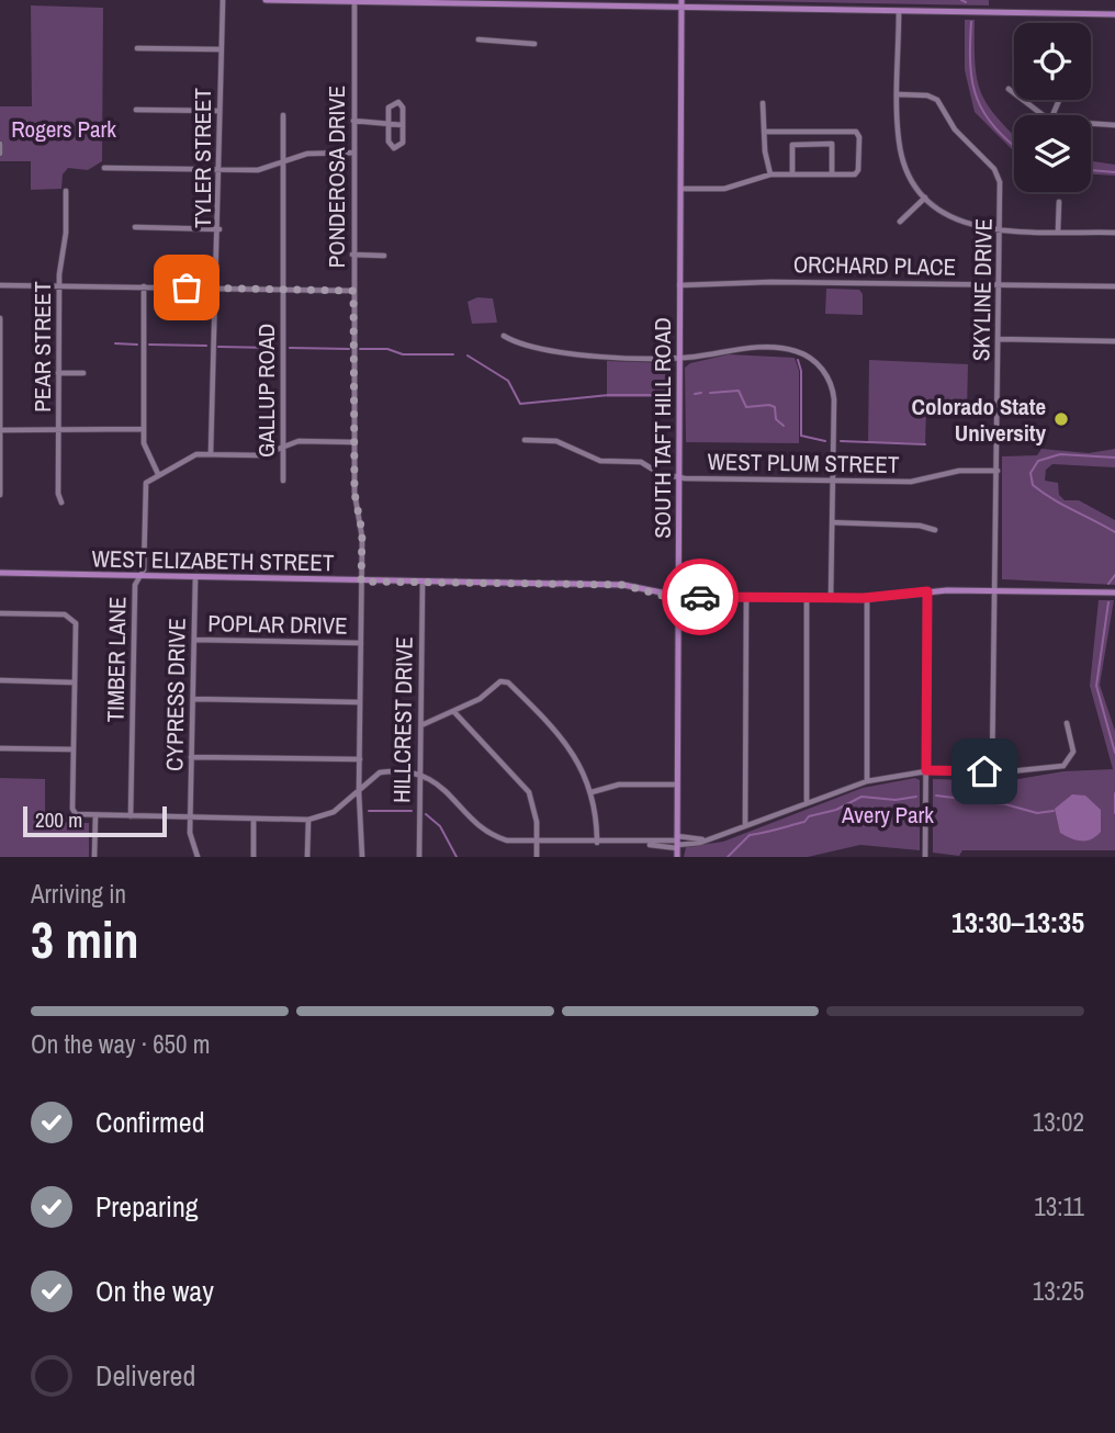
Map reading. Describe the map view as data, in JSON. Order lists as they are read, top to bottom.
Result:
{
  "streets": {
    "main road": ["SOUTH TAFT HILL ROAD", "WEST ELIZABETH STREET"],
    "street": [
      "TYLER STREET",
      "PONDEROSA DRIVE",
      "ORCHARD PLACE",
      "SKYLINE DRIVE",
      "PEAR STREET",
      "GALLUP ROAD",
      "WEST PLUM STREET",
      "POPLAR DRIVE",
      "TIMBER LANE",
      "CYPRESS DRIVE",
      "HILLCREST DRIVE"
    ]
  },
  "crossings": [
    ["PONDEROSA DRIVE", "WEST ELIZABETH STREET"],
    ["PONDEROSA DRIVE", "POPLAR DRIVE"],
    ["ORCHARD PLACE", "SKYLINE DRIVE"],
    ["ORCHARD PLACE", "SOUTH TAFT HILL ROAD"],
    ["SKYLINE DRIVE", "WEST PLUM STREET"],
    ["SKYLINE DRIVE", "WEST ELIZABETH STREET"],
    ["SOUTH TAFT HILL ROAD", "WEST PLUM STREET"],
    ["SOUTH TAFT HILL ROAD", "WEST ELIZABETH STREET"],
    ["WEST ELIZABETH STREET", "TIMBER LANE"],
    ["WEST ELIZABETH STREET", "CYPRESS DRIVE"],
    ["WEST ELIZABETH STREET", "HILLCREST DRIVE"],
    ["POPLAR DRIVE", "CYPRESS DRIVE"]
  ],
  "parks": ["Rogers Park", "Avery Park"],
  "places": ["Colorado State University"],
  "scale_bar": "200 m",
  "page": {
    "scale": "200 m",
    "heading": ["3 min", "Arriving in", "13:30–13:35"],
    "bar": "On the way · 650 m",
    "list": [
      ["Confirmed", "13:02"],
      ["Preparing", "13:11"],
      ["On the way", "13:25"],
      "Delivered"
    ]
  }
}
